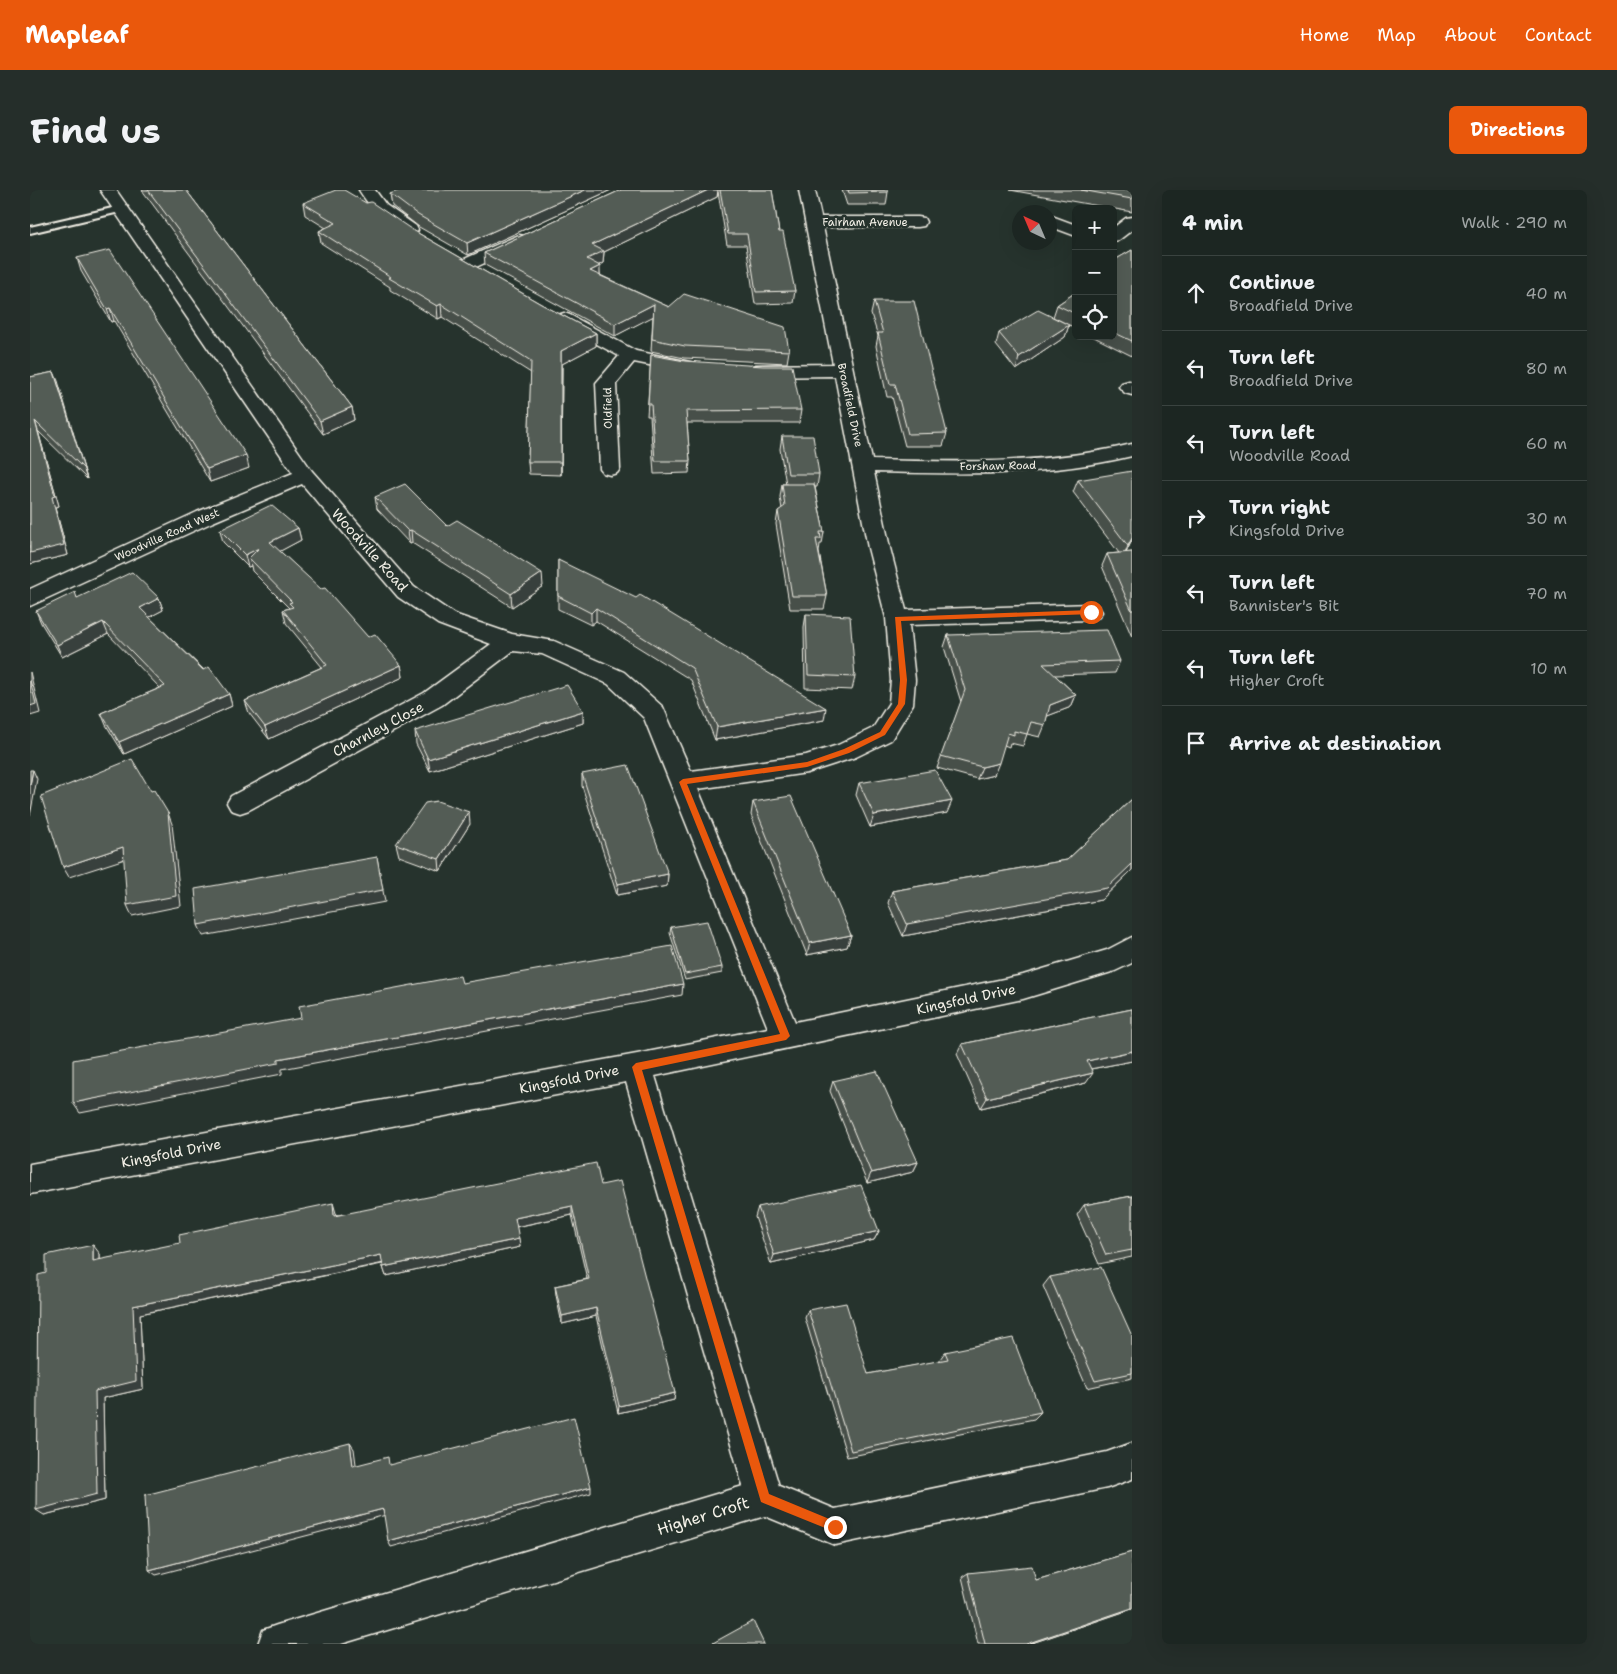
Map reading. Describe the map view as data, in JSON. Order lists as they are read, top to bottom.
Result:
{
  "streets": {
    "street": [
      "Fairham Avenue",
      "Broadfield Drive",
      "Oldfield",
      "Forshaw Road",
      "Woodville Road West",
      "Woodville Road",
      "Charnley Close",
      "Kingsfold Drive",
      "Higher Croft"
    ]
  },
  "crossings": [
    ["Fairham Avenue", "Broadfield Drive"],
    ["Broadfield Drive", "Forshaw Road"],
    ["Broadfield Drive", "Woodville Road"],
    ["Woodville Road West", "Woodville Road"],
    ["Woodville Road", "Charnley Close"],
    ["Woodville Road", "Kingsfold Drive"]
  ],
  "north": "top left",
  "page": {
    "header": "Mapleaf",
    "nav": [
      "Home",
      "Map",
      "About",
      "Contact"
    ],
    "buttons": "Directions",
    "title": "Find us",
    "heading": ["4 min", "Walk · 290 m"],
    "map_buttons": ["+", "−"],
    "list": [
      ["Continue", "Broadfield Drive", "40 m"],
      ["Turn left", "Broadfield Drive", "80 m"],
      ["Turn left", "Woodville Road", "60 m"],
      ["Turn right", "Kingsfold Drive", "30 m"],
      ["Turn left", "Bannister's Bit", "70 m"],
      ["Turn left", "Higher Croft", "10 m"],
      "Arrive at destination"
    ]
  }
}
